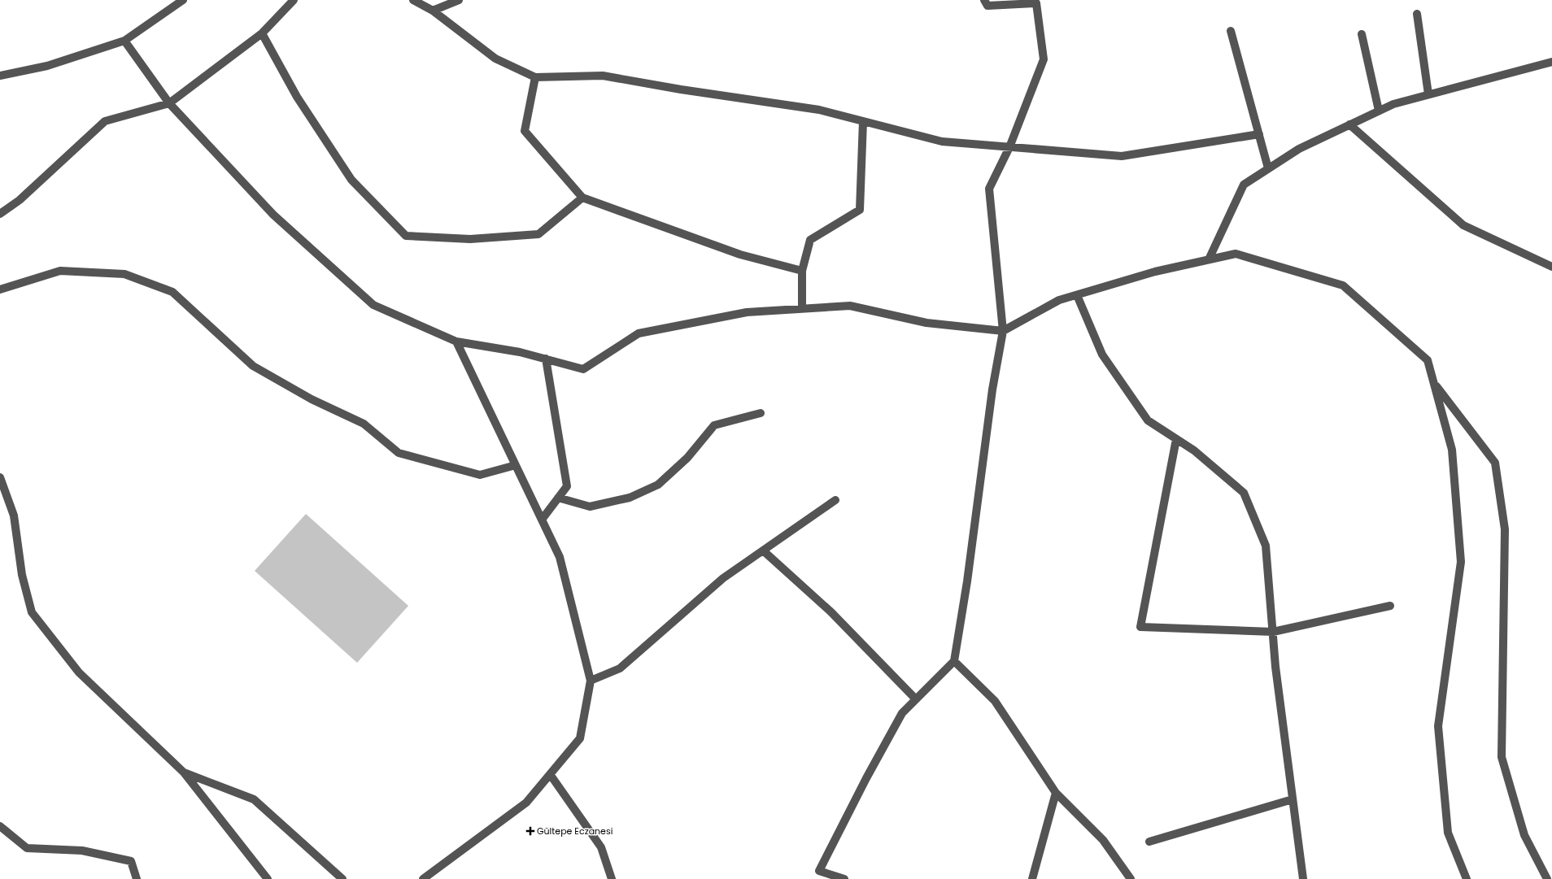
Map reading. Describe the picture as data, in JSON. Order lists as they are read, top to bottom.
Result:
{
  "places": {
    "health": ["Gültepe Eczanesi"]
  }
}
